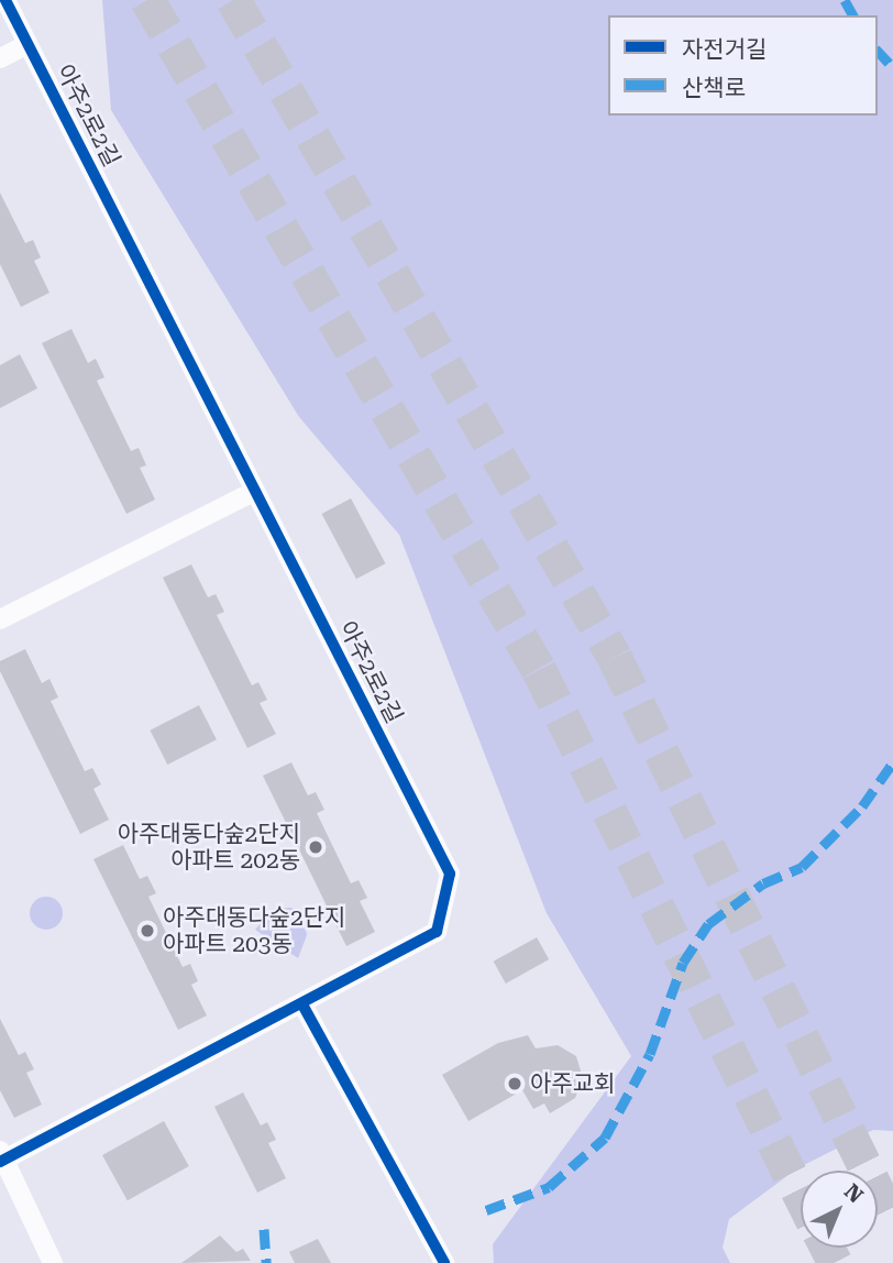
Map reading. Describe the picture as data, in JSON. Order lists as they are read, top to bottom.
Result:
{
  "streets": {
    "street": ["아주2로2길"]
  },
  "places": ["아주대동다숲2단지 아파트 202동", "아주대동다숲2단지 아파트 203동", "아주교회"],
  "legend": ["자전거길", "산책로"],
  "north": "top right"
}
